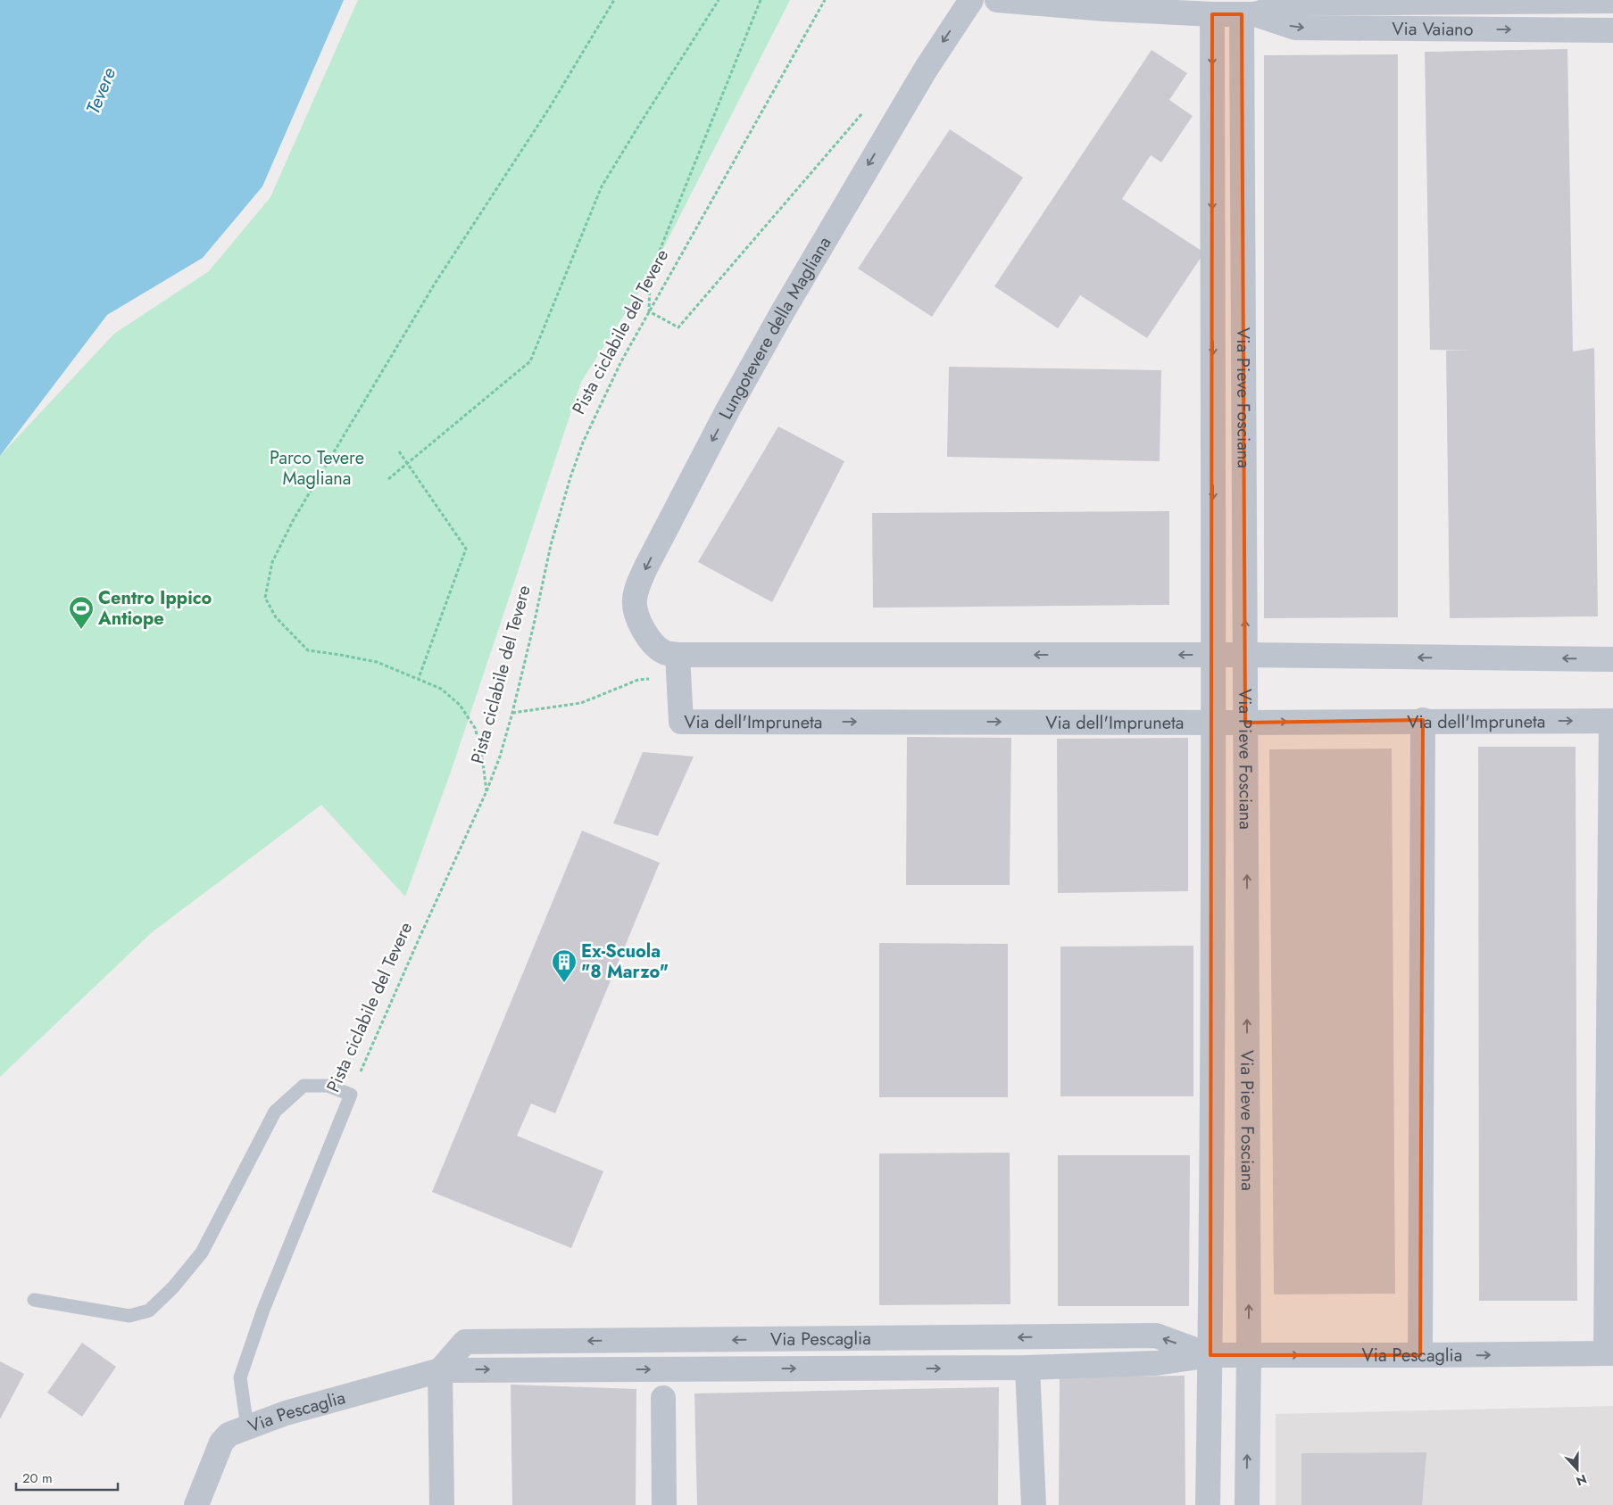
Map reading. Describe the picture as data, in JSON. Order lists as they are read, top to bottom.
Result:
{
  "streets": {
    "street": [
      "Via Vaiano",
      "Lungotevere della Magliana",
      "Via Pieve Fosciana",
      "Via dell'Impruneta",
      "Via Pescaglia"
    ],
    "lane": ["Pista ciclabile del Tevere"]
  },
  "crossings": [
    ["Via Vaiano", "Via Pieve Fosciana"],
    ["Lungotevere della Magliana", "Via dell'Impruneta"],
    ["Pista ciclabile del Tevere", "Via Pescaglia"],
    ["Via Pieve Fosciana", "Via dell'Impruneta"],
    ["Via Pieve Fosciana", "Via Pescaglia"]
  ],
  "one_way": ["Lungotevere della Magliana"],
  "water": ["Tevere"],
  "parks": ["Parco Tevere Magliana"],
  "places": {
    "sports": ["Centro Ippico Antiope"],
    "building": ["Ex-Scuola \"8 Marzo\""]
  },
  "scale_bar": "20 m",
  "north": "bottom"
}
